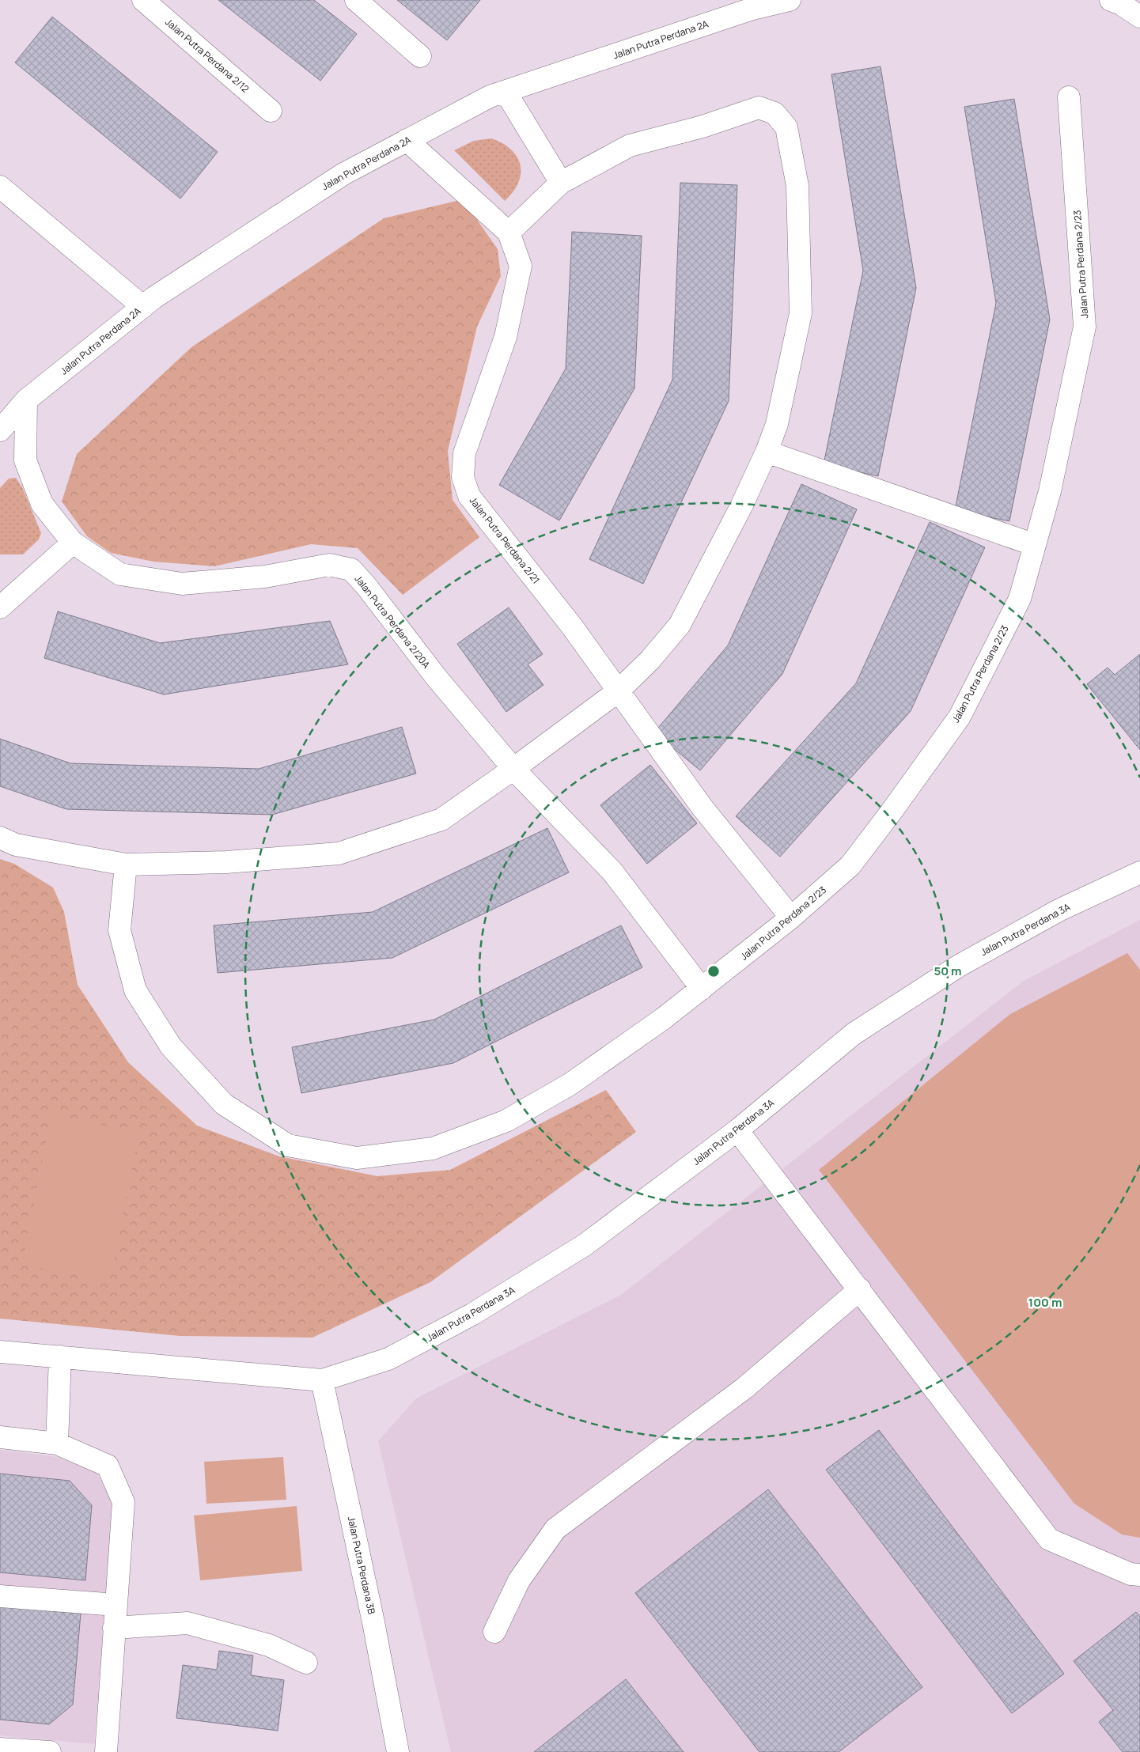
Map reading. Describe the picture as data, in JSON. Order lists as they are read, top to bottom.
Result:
{
  "streets": {
    "street": [
      "Jalan Putra Perdana 2A",
      "Jalan Putra Perdana 2/12",
      "Jalan Putra Perdana 2/23",
      "Jalan Putra Perdana 2/21",
      "Jalan Putra Perdana 2/20A",
      "Jalan Putra Perdana 3A",
      "Jalan Putra Perdana 3B"
    ]
  },
  "crossings": [
    ["Jalan Putra Perdana 2A", "Jalan Putra Perdana 2/20A"],
    ["Jalan Putra Perdana 2/23", "Jalan Putra Perdana 2/21"],
    ["Jalan Putra Perdana 2/23", "Jalan Putra Perdana 2/20A"],
    ["Jalan Putra Perdana 3A", "Jalan Putra Perdana 3B"]
  ],
  "rings": ["50 m", "100 m"]
}
